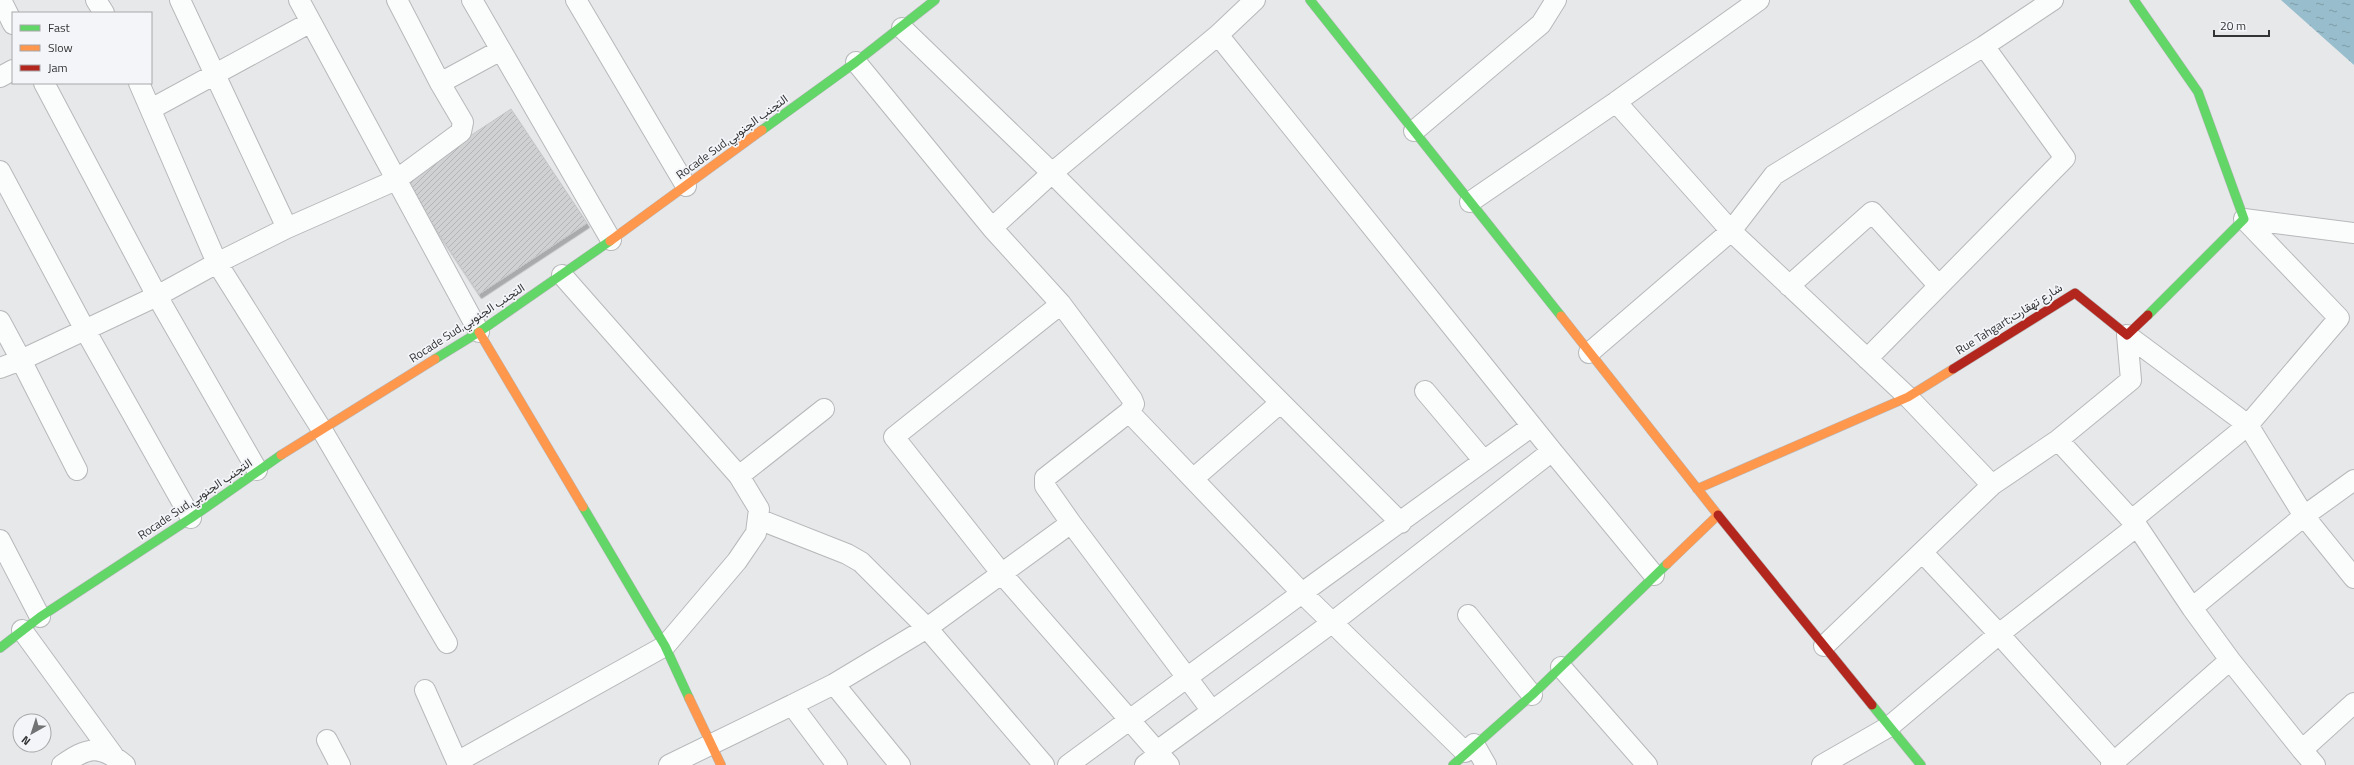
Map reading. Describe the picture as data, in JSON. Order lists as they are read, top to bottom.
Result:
{
  "streets": {
    "street": ["Rocade Sud,التجنب الجنوبي", "Rue Tahgart;شارع تهقارت"]
  },
  "legend": ["Fast", "Slow", "Jam"],
  "scale_bar": "20 m",
  "north": "bottom left"
}
